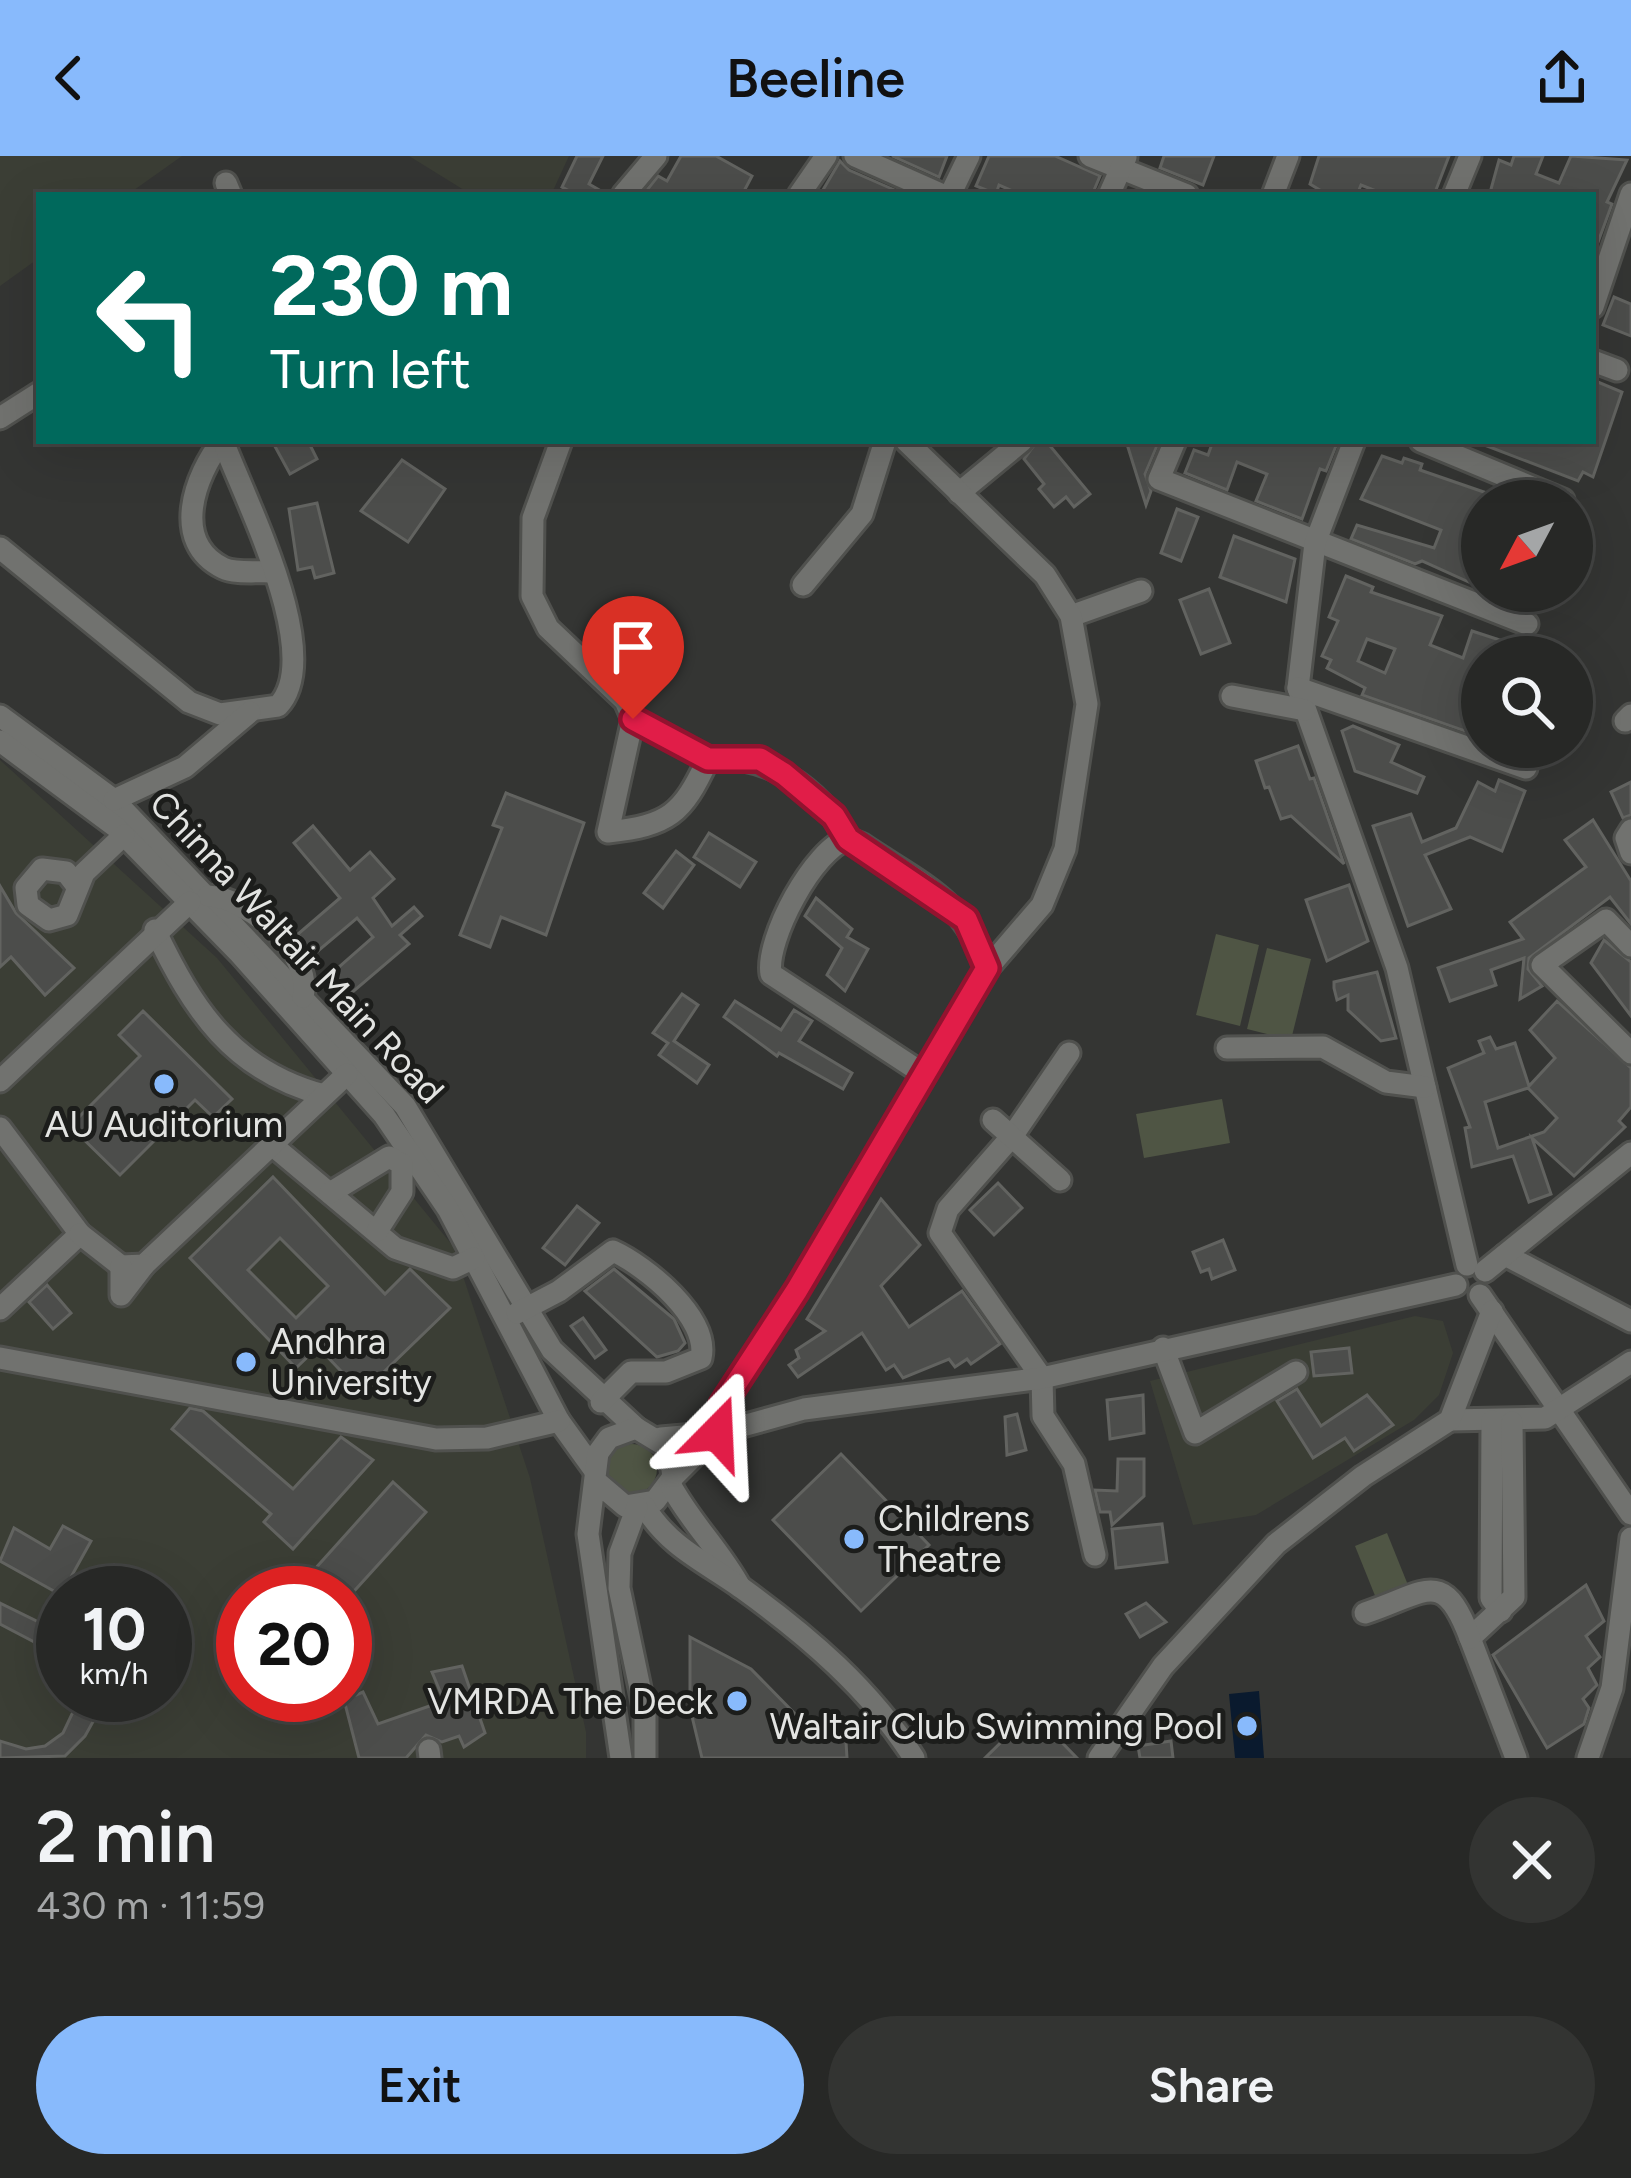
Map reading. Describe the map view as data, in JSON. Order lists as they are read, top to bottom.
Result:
{
  "streets": {
    "street": ["Chinna Waltair Main Road"]
  },
  "places": [
    "AU Auditorium",
    "Andhra University",
    "Childrens Theatre",
    "VMRDA The Deck",
    "Waltair Club Swimming Pool"
  ],
  "north": "bottom left",
  "page": {
    "header": "Beeline",
    "turn": ["230 m", "Turn left"],
    "speed": "10 km/h",
    "limit": "20",
    "heading": ["2 min", "430 m · 11:59"],
    "buttons": ["Exit", "Share"]
  }
}
